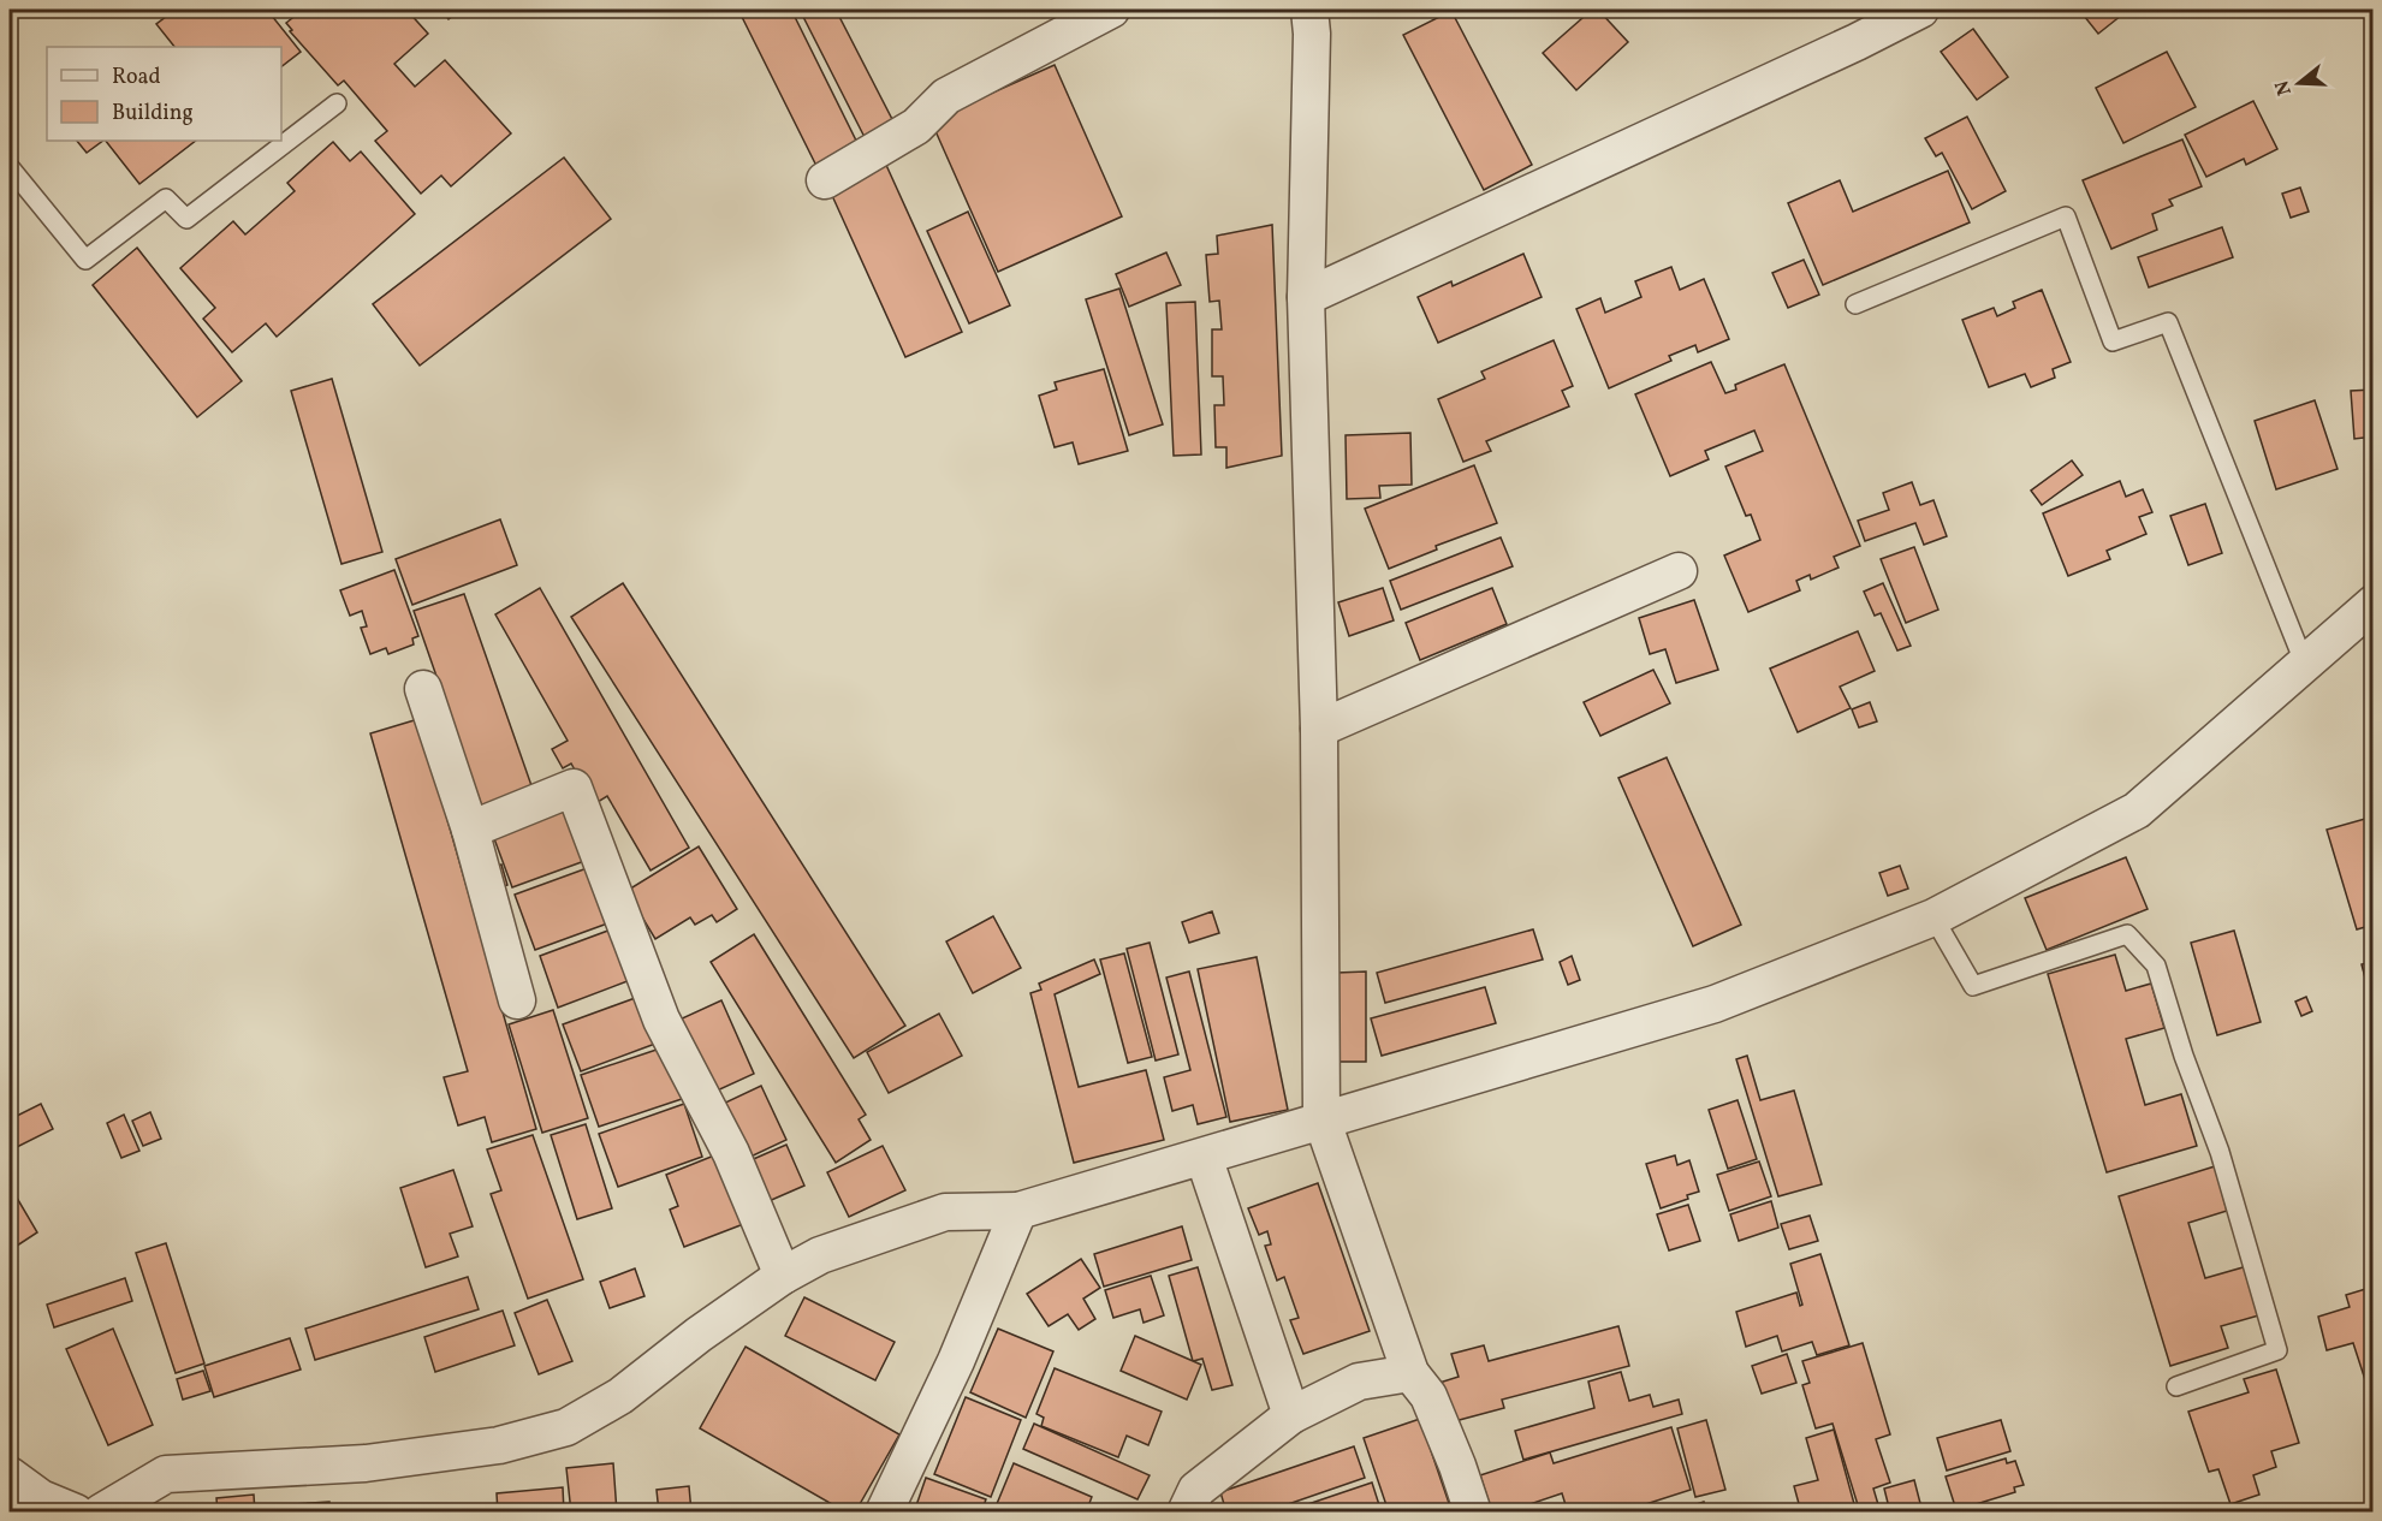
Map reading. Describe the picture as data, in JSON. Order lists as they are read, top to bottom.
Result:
{
  "legend": ["Road", "Building"],
  "north": "left"
}
